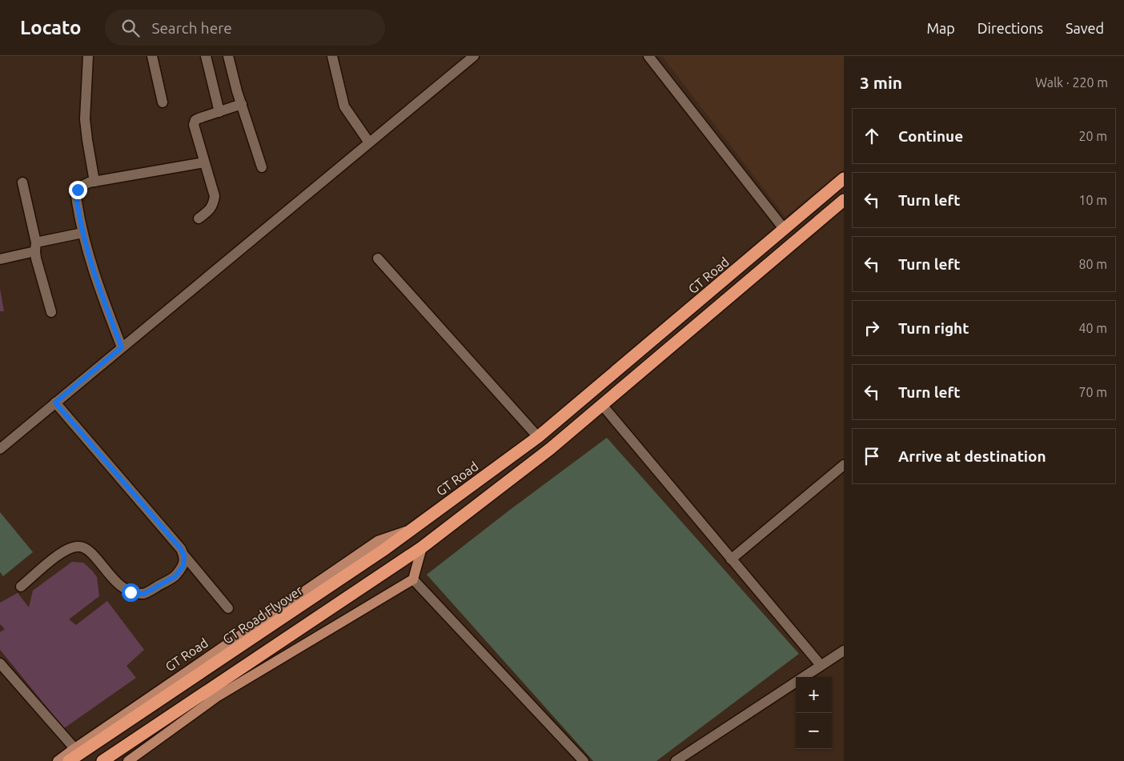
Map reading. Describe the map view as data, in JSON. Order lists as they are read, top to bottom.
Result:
{
  "streets": {
    "highway": ["GT Road", "GT Road Flyover"]
  },
  "crossings": [
    ["GT Road", "GT Road Flyover"]
  ],
  "page": {
    "header": "Locato",
    "search": "Search here",
    "nav": ["Map", "Directions", "Saved"],
    "heading": ["3 min", "Walk · 220 m"],
    "list": [
      ["Continue", "20 m"],
      ["Turn left", "10 m"],
      ["Turn left", "80 m"],
      ["Turn right", "40 m"],
      ["Turn left", "70 m"],
      "Arrive at destination"
    ],
    "map_buttons": ["+", "−"]
  }
}
